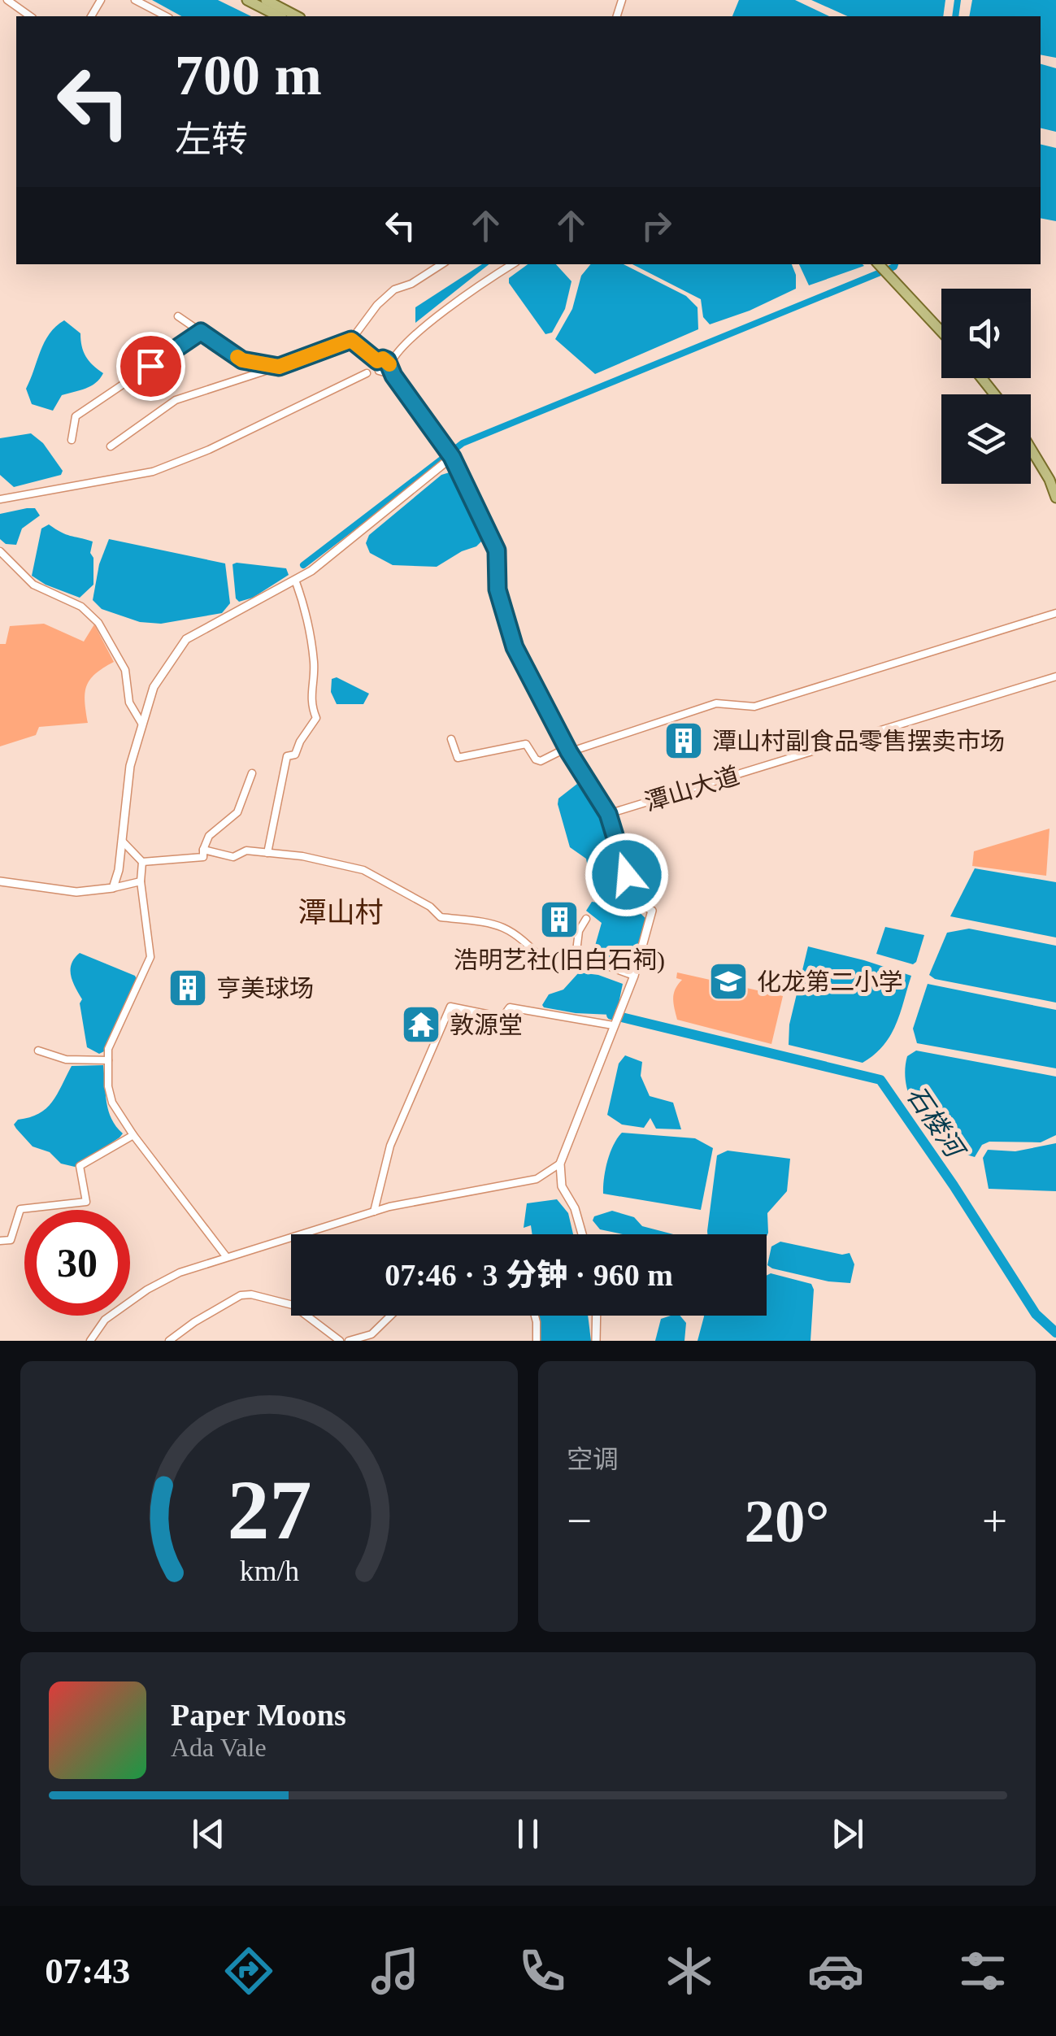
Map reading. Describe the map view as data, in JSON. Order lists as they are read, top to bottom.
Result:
{
  "streets": {
    "street": ["潭山大道"]
  },
  "districts": ["潭山村"],
  "water": ["石楼河"],
  "places": {
    "building": ["潭山村副食品零售摆卖市场", "浩明艺社(旧白石祠)", "亨美球场"],
    "school or university": ["化龙第二小学"],
    "temple": ["敦源堂"]
  },
  "page": {
    "turn": ["700 m", "左转"],
    "limit": "30",
    "trip": "07:46 · 3 分钟 · 960 m",
    "tile": "空调",
    "heat": ["−", "20°", "+"],
    "song": ["Paper Moons", "Ada Vale"],
    "tabs": "07:43",
    "gauge": ["27", "km/h"]
  }
}
